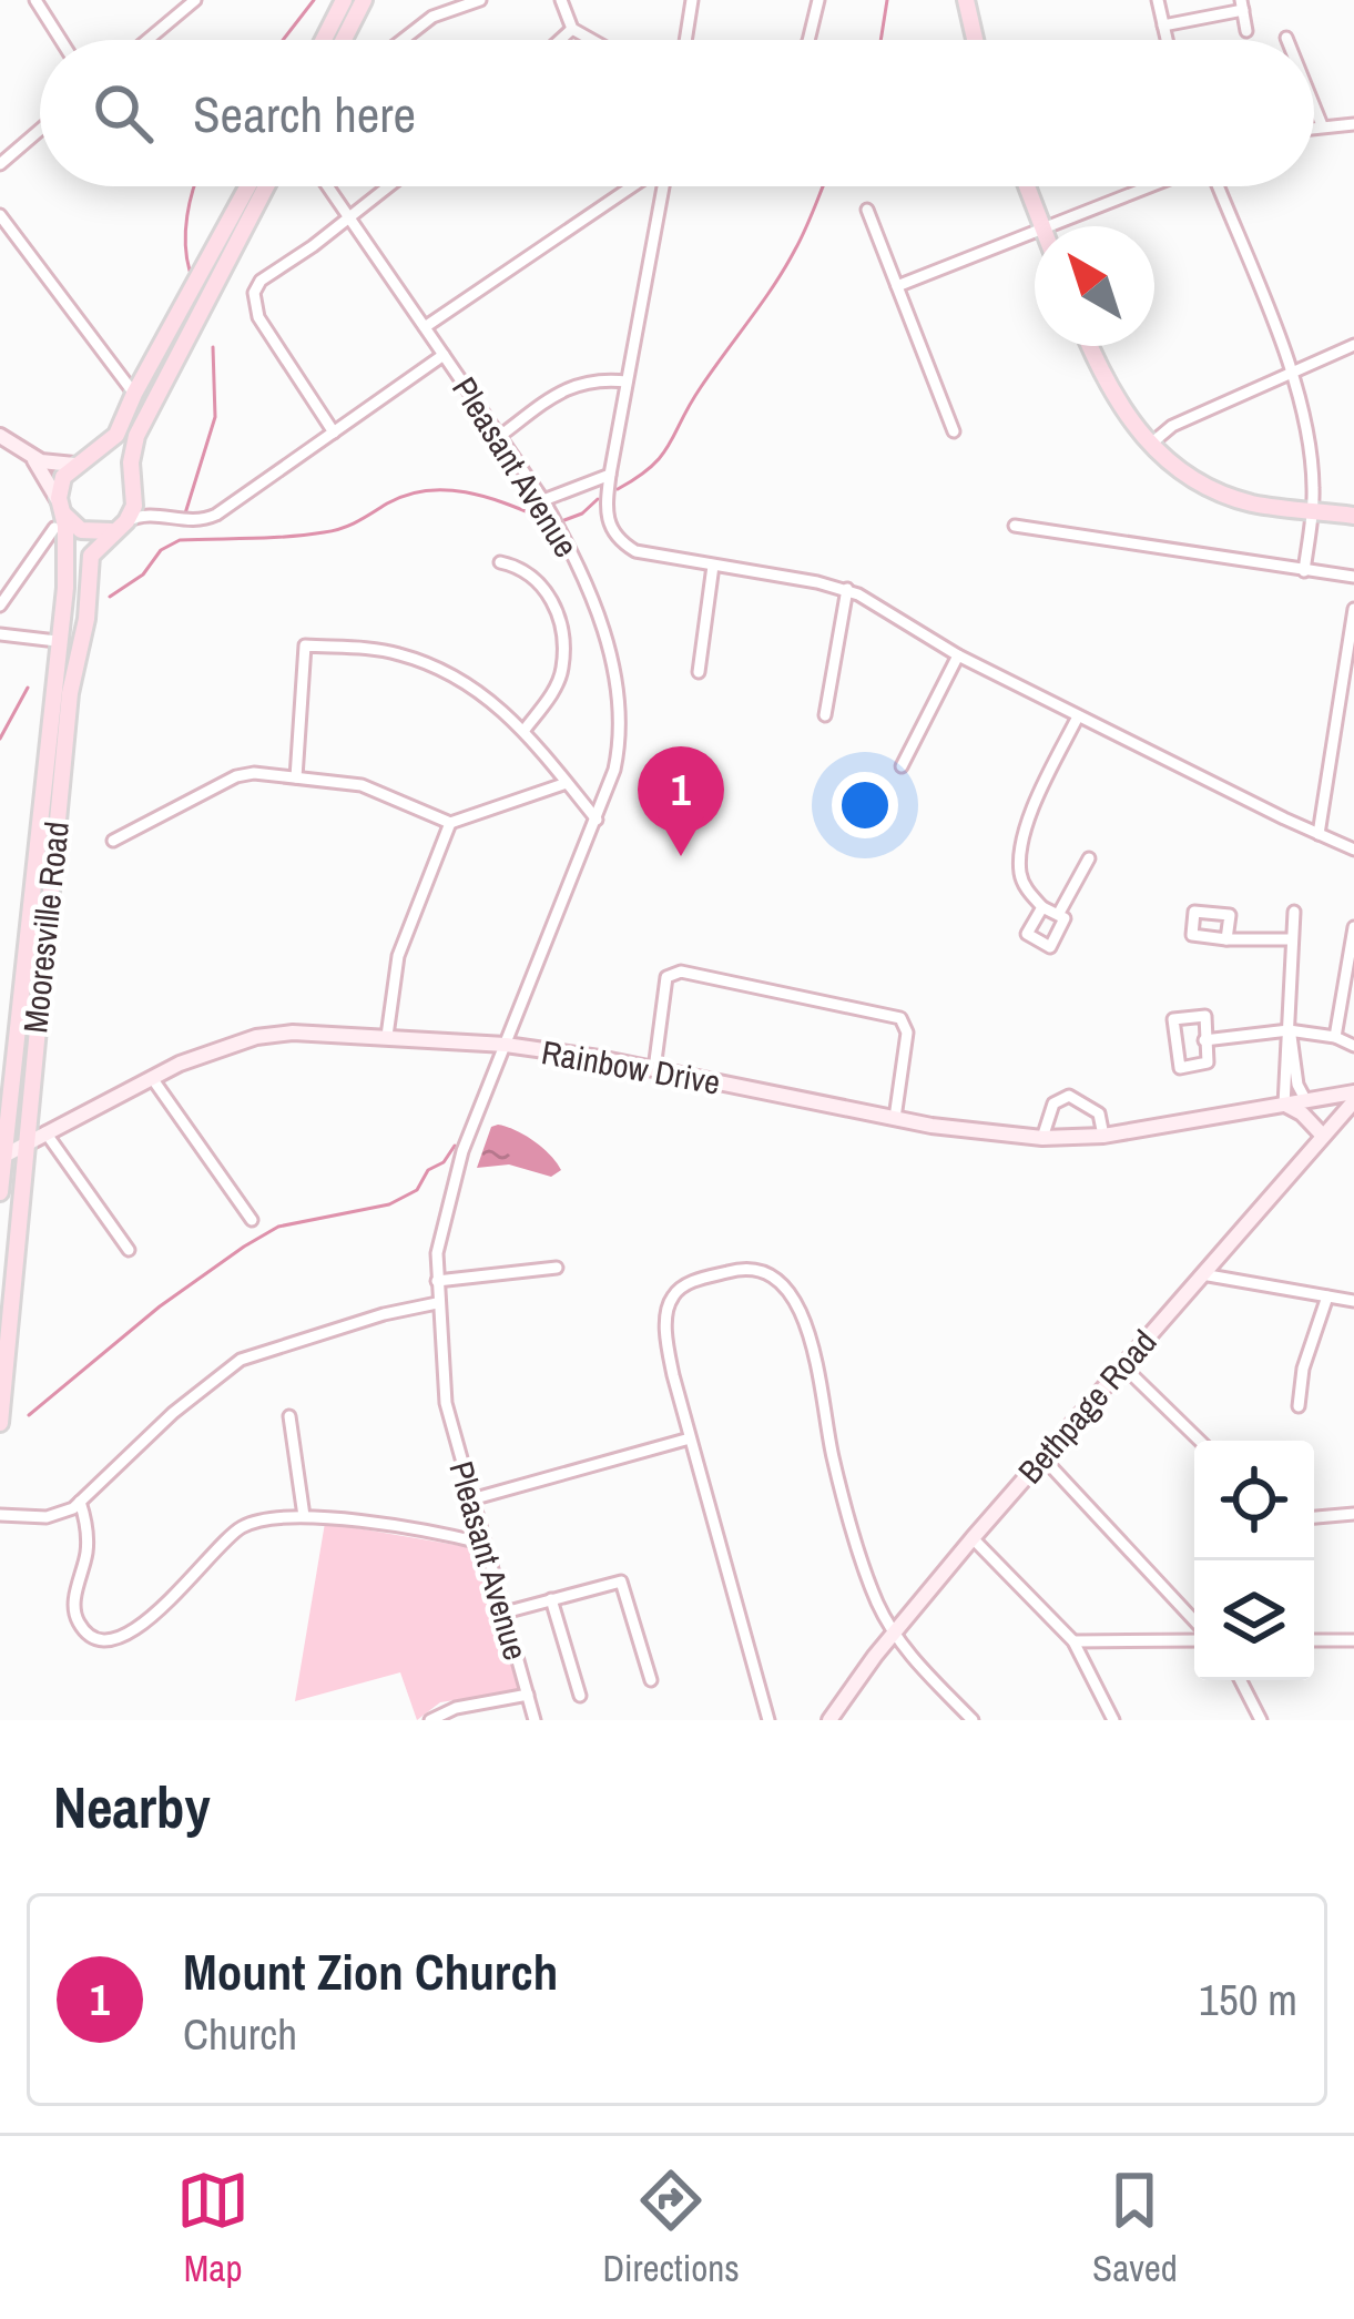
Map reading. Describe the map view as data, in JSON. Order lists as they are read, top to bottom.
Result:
{
  "streets": {
    "main road": ["Mooresville Road", "Rainbow Drive", "Bethpage Road"],
    "street": ["Pleasant Avenue"]
  },
  "crossings": [
    ["Pleasant Avenue", "Rainbow Drive"],
    ["Mooresville Road", "Rainbow Drive"],
    ["Rainbow Drive", "Bethpage Road"]
  ],
  "north": "top left",
  "page": {
    "search": "Search here",
    "pins": "1",
    "heading": "Nearby",
    "list": [
      {
        "mark": "1",
        "name": "Mount Zion Church",
        "note": "Church",
        "value": "150 m"
      }
    ],
    "nav": ["Map", "Directions", "Saved"]
  }
}
